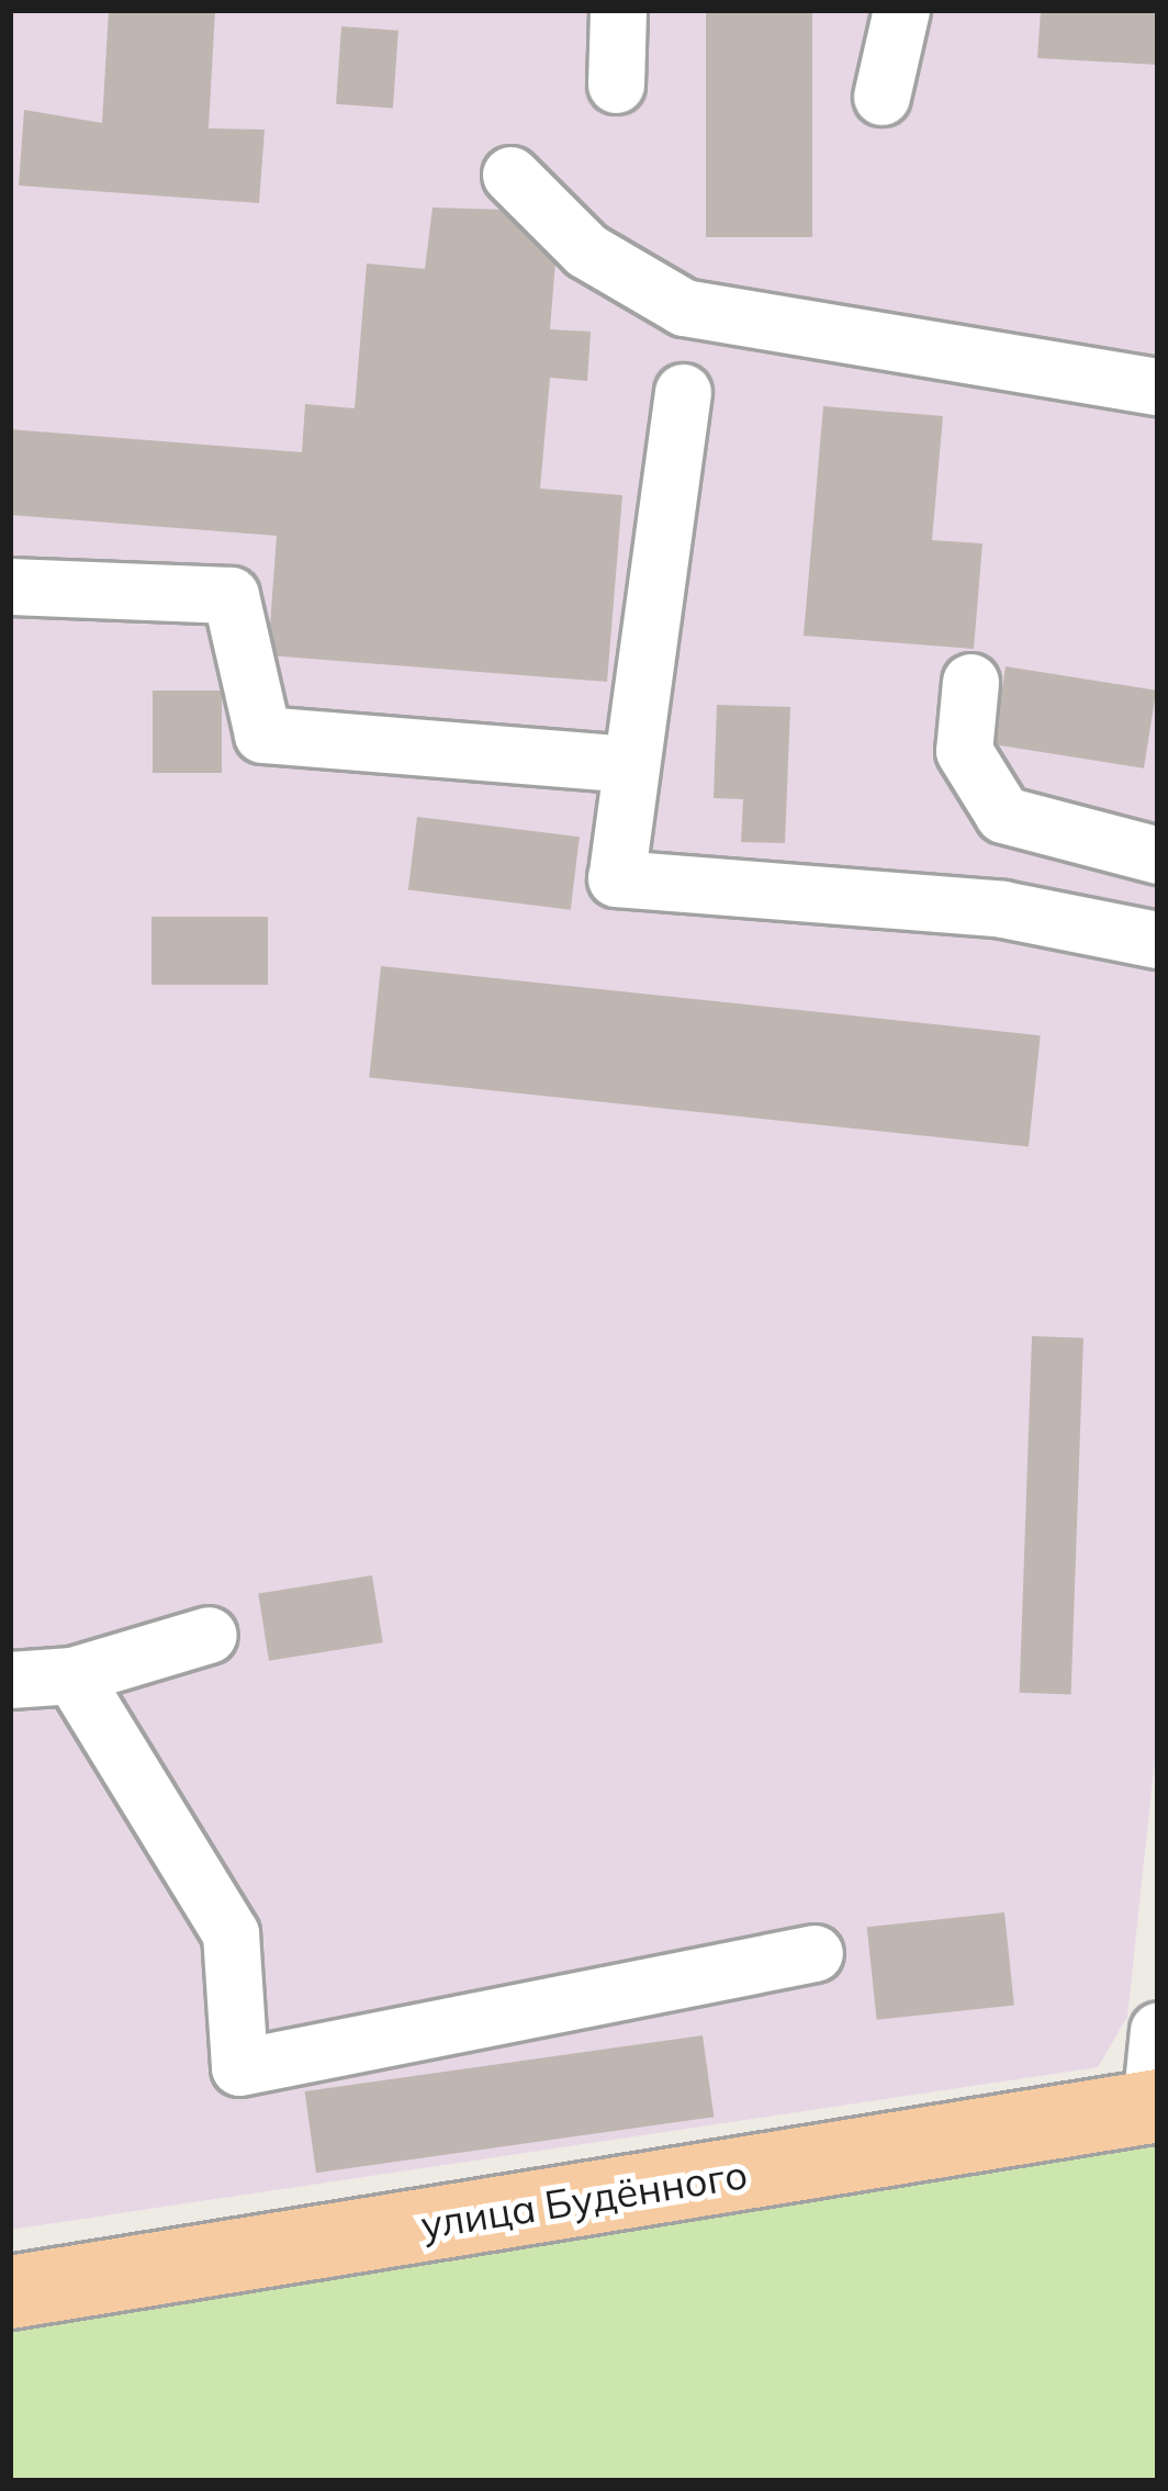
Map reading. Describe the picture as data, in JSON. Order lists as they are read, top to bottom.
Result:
{
  "streets": {
    "main road": ["улица Будённого"]
  }
}
